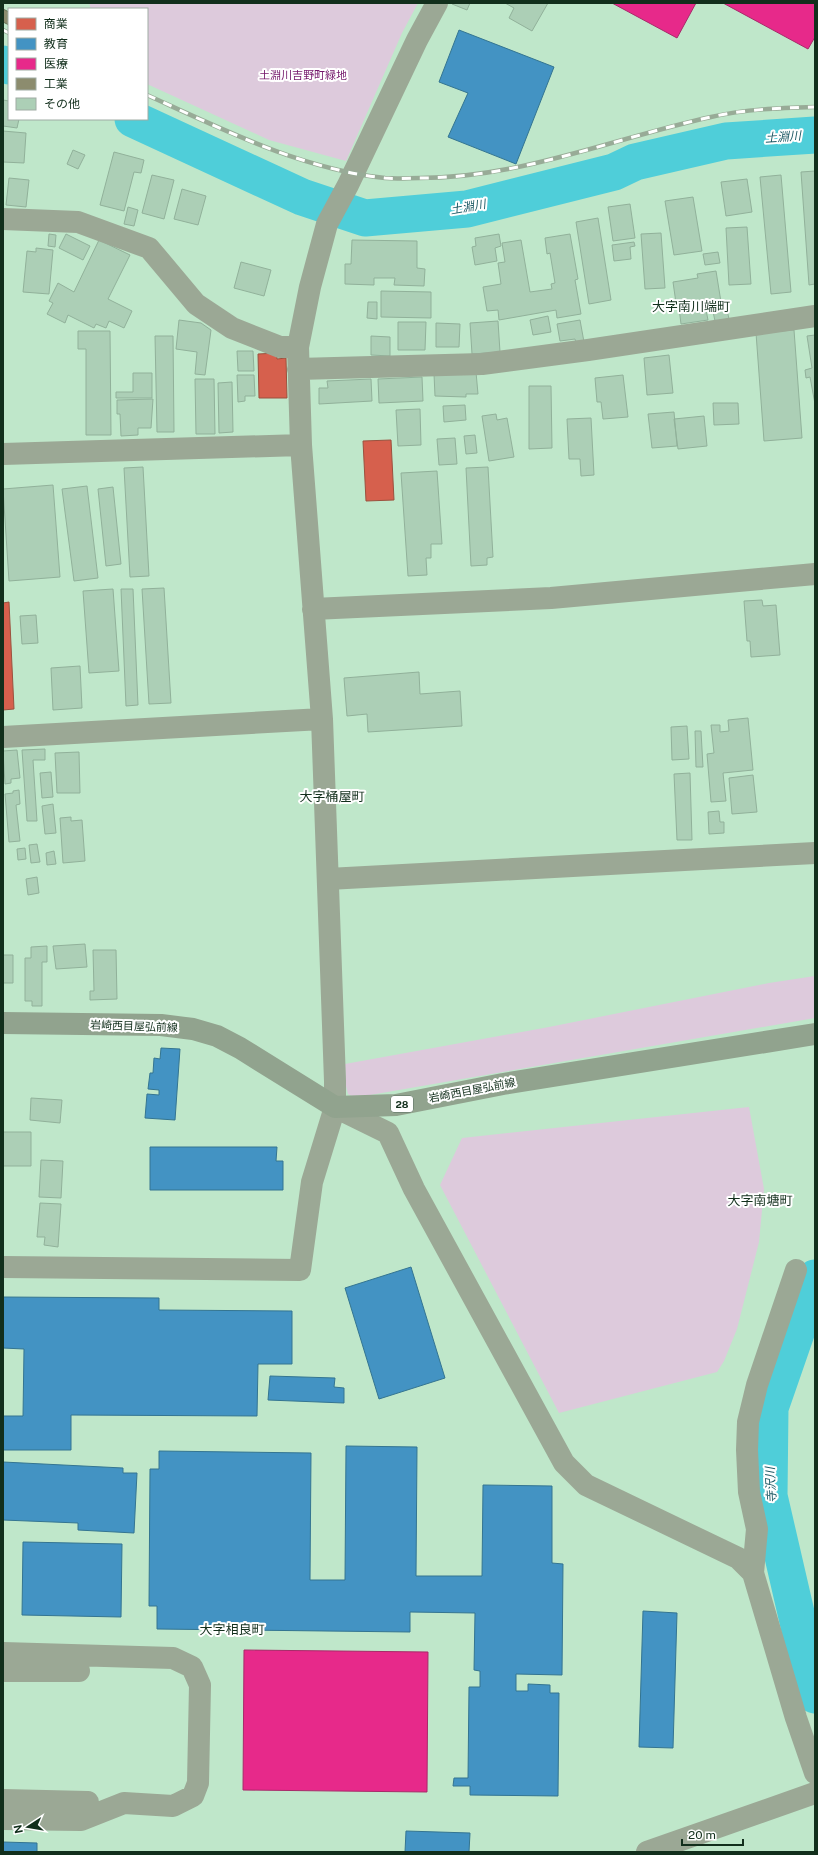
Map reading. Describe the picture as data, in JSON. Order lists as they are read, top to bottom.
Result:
{
  "streets": {
    "main road": ["岩崎西目屋弘前線", "28"]
  },
  "districts": [
    "大字南川端町",
    "大字桶屋町",
    "大字南塘町",
    "大字相良町"
  ],
  "water": ["土淵川", "寺沢川"],
  "parks": ["土淵川吉野町緑地"],
  "legend": [
    "商業",
    "教育",
    "医療",
    "工業",
    "その他"
  ],
  "scale_bar": "20 m",
  "north": "left"
}
